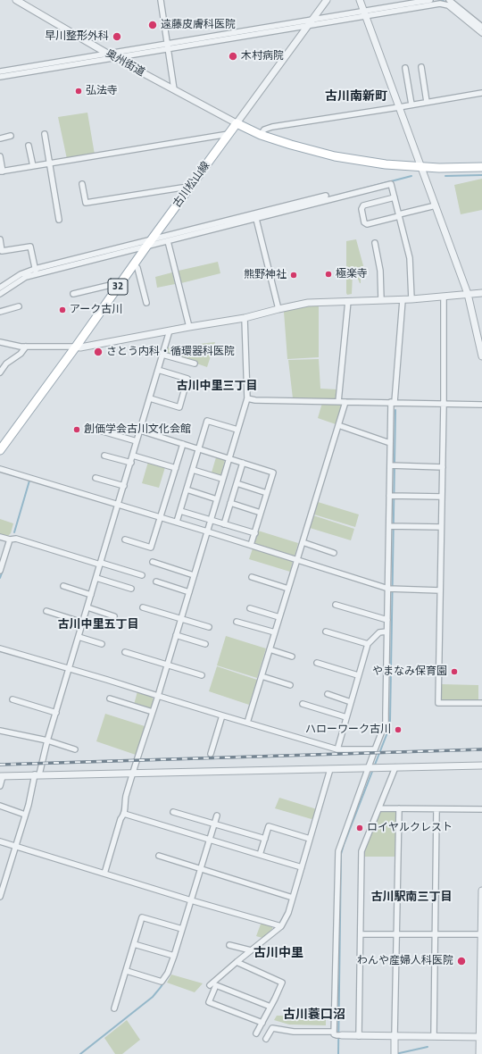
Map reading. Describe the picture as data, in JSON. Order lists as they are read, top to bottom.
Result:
{
  "streets": {
    "main road": ["古川松山線", "32"],
    "street": ["奥州街道"]
  },
  "crossings": [
    ["奥州街道", "古川松山線"]
  ],
  "districts": [
    "古川南新町",
    "古川中里三丁目",
    "古川中里五丁目",
    "古川駅南三丁目",
    "古川中里",
    "古川蓑口沼"
  ],
  "places": [
    "遠藤皮膚科医院",
    "早川整形外科",
    "木村病院",
    "弘法寺",
    "極楽寺",
    "熊野神社",
    "アーク古川",
    "さとう内科・循環器科医院",
    "創価学会古川文化会館",
    "やまなみ保育園",
    "ハローワーク古川",
    "ロイヤルクレスト",
    "わんや産婦人科医院"
  ]
}
